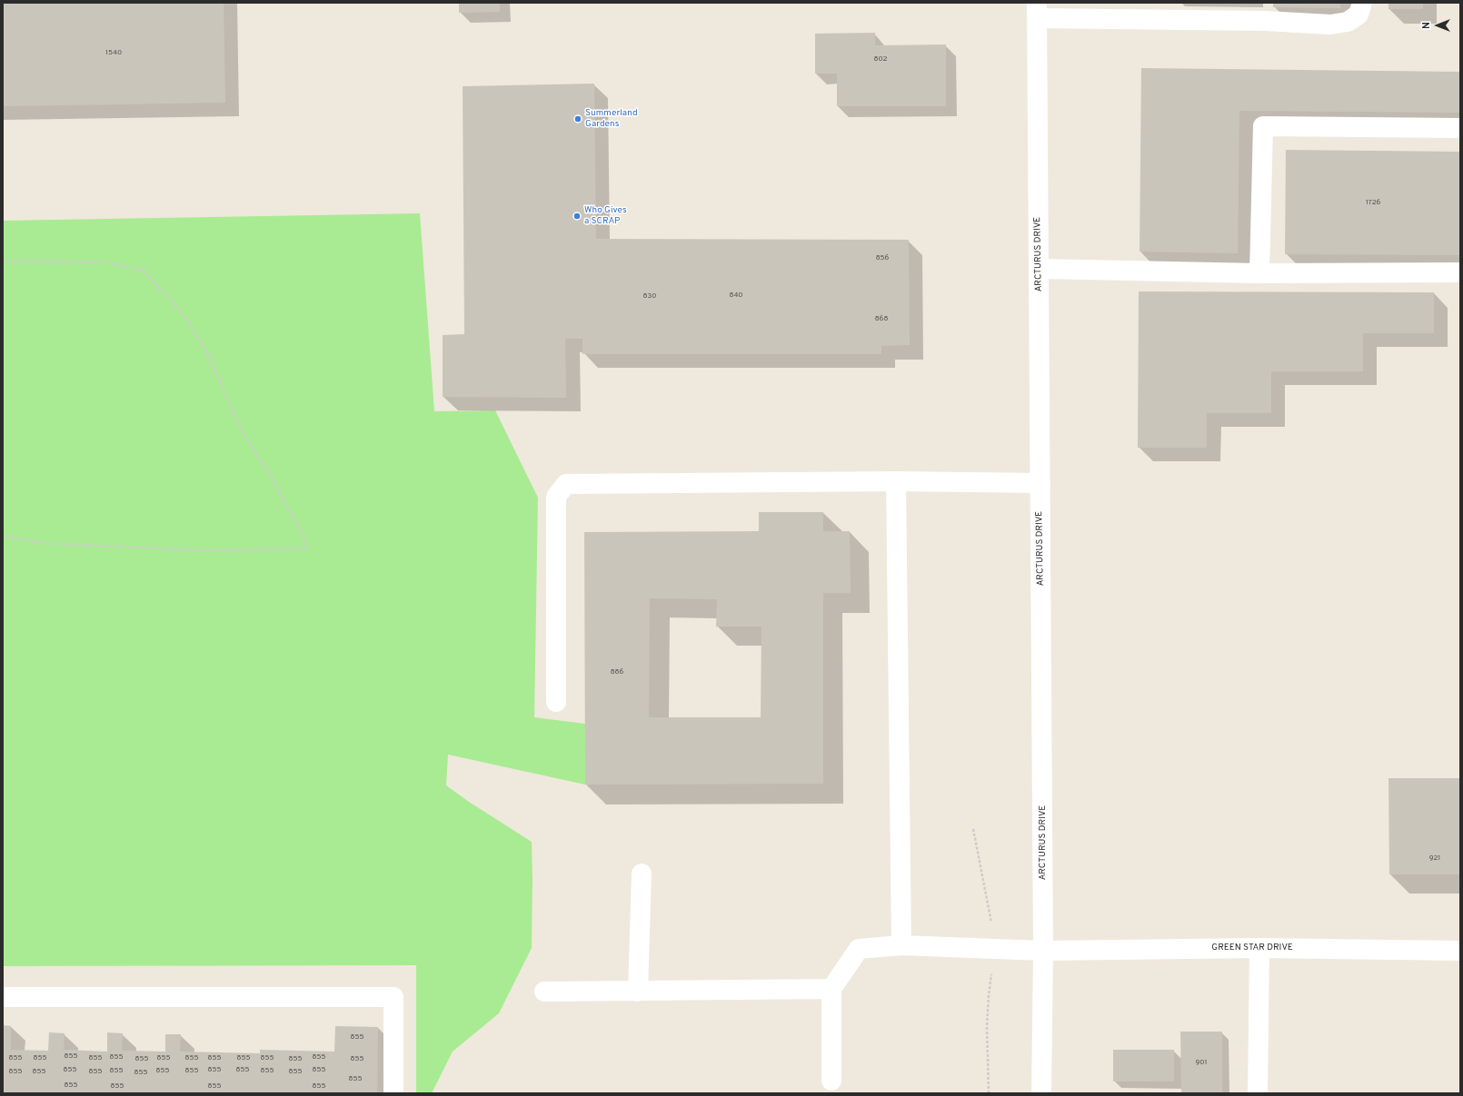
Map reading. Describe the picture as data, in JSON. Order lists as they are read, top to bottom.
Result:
{
  "streets": {
    "street": ["ARCTURUS DRIVE", "GREEN STAR DRIVE"]
  },
  "crossings": [
    ["ARCTURUS DRIVE", "GREEN STAR DRIVE"]
  ],
  "places": ["Summerland Gardens", "Who Gives a SCRAP"],
  "house_numbers": [
    "1540",
    "802",
    "1726",
    "856",
    "840",
    "830",
    "868",
    "886",
    "921",
    "855",
    "855",
    "855",
    "855",
    "855",
    "855",
    "855",
    "855",
    "855",
    "855",
    "855",
    "855",
    "855",
    "855",
    "855",
    "901",
    "855",
    "855",
    "855",
    "855",
    "855",
    "855",
    "855",
    "855",
    "855",
    "855",
    "855",
    "855",
    "855",
    "855",
    "855",
    "855",
    "855",
    "855"
  ],
  "north": "left"
}
